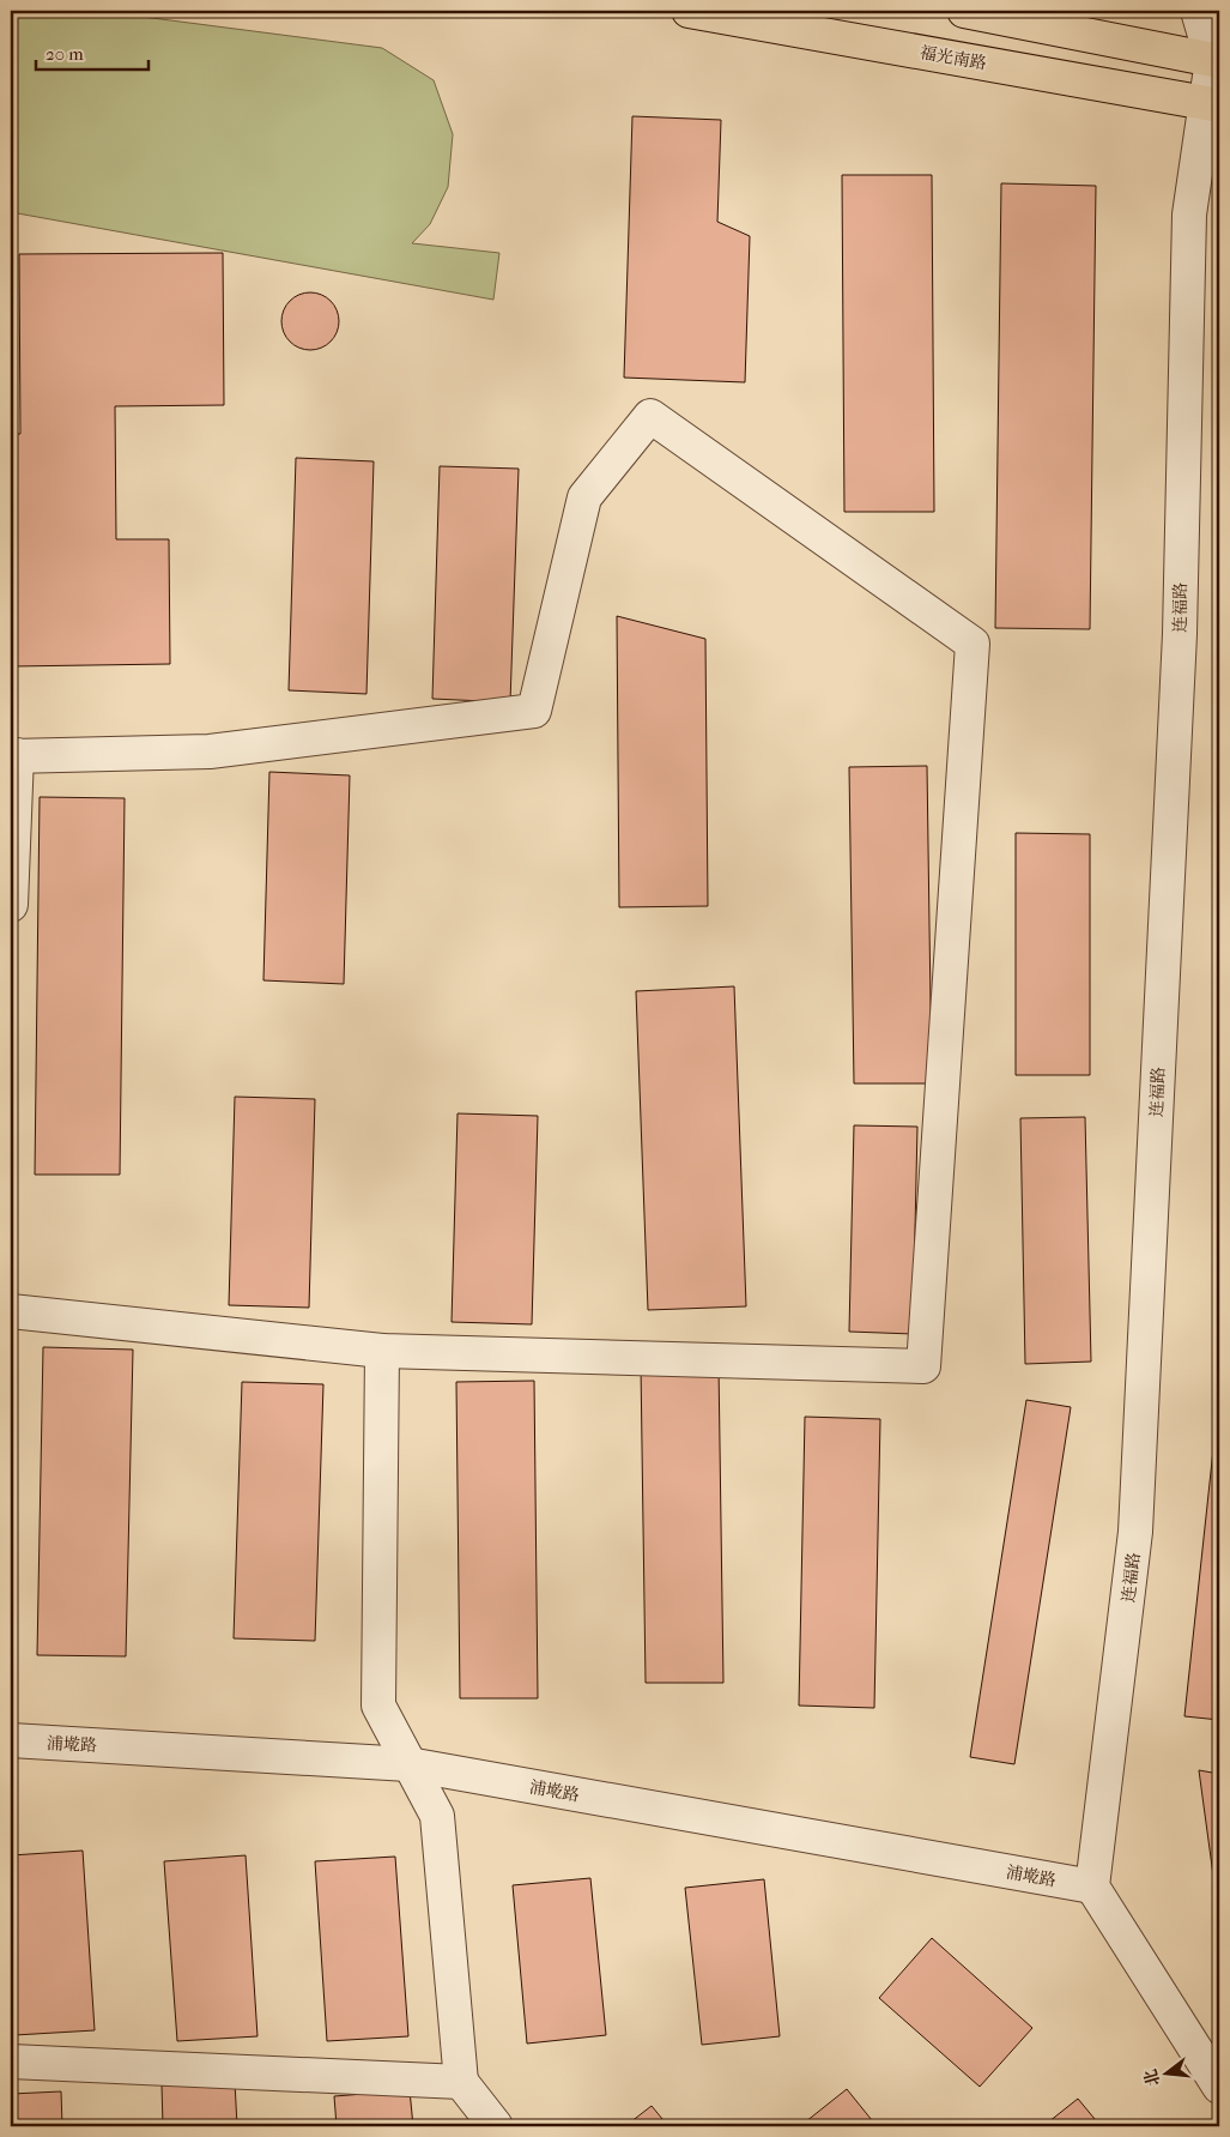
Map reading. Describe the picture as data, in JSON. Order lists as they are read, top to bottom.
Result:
{
  "streets": {
    "main road": ["福光南路"],
    "street": ["连福路", "浦墘路"]
  },
  "crossings": [
    ["福光南路", "连福路"],
    ["连福路", "浦墘路"]
  ],
  "scale_bar": "20 m",
  "north": "left"
}
